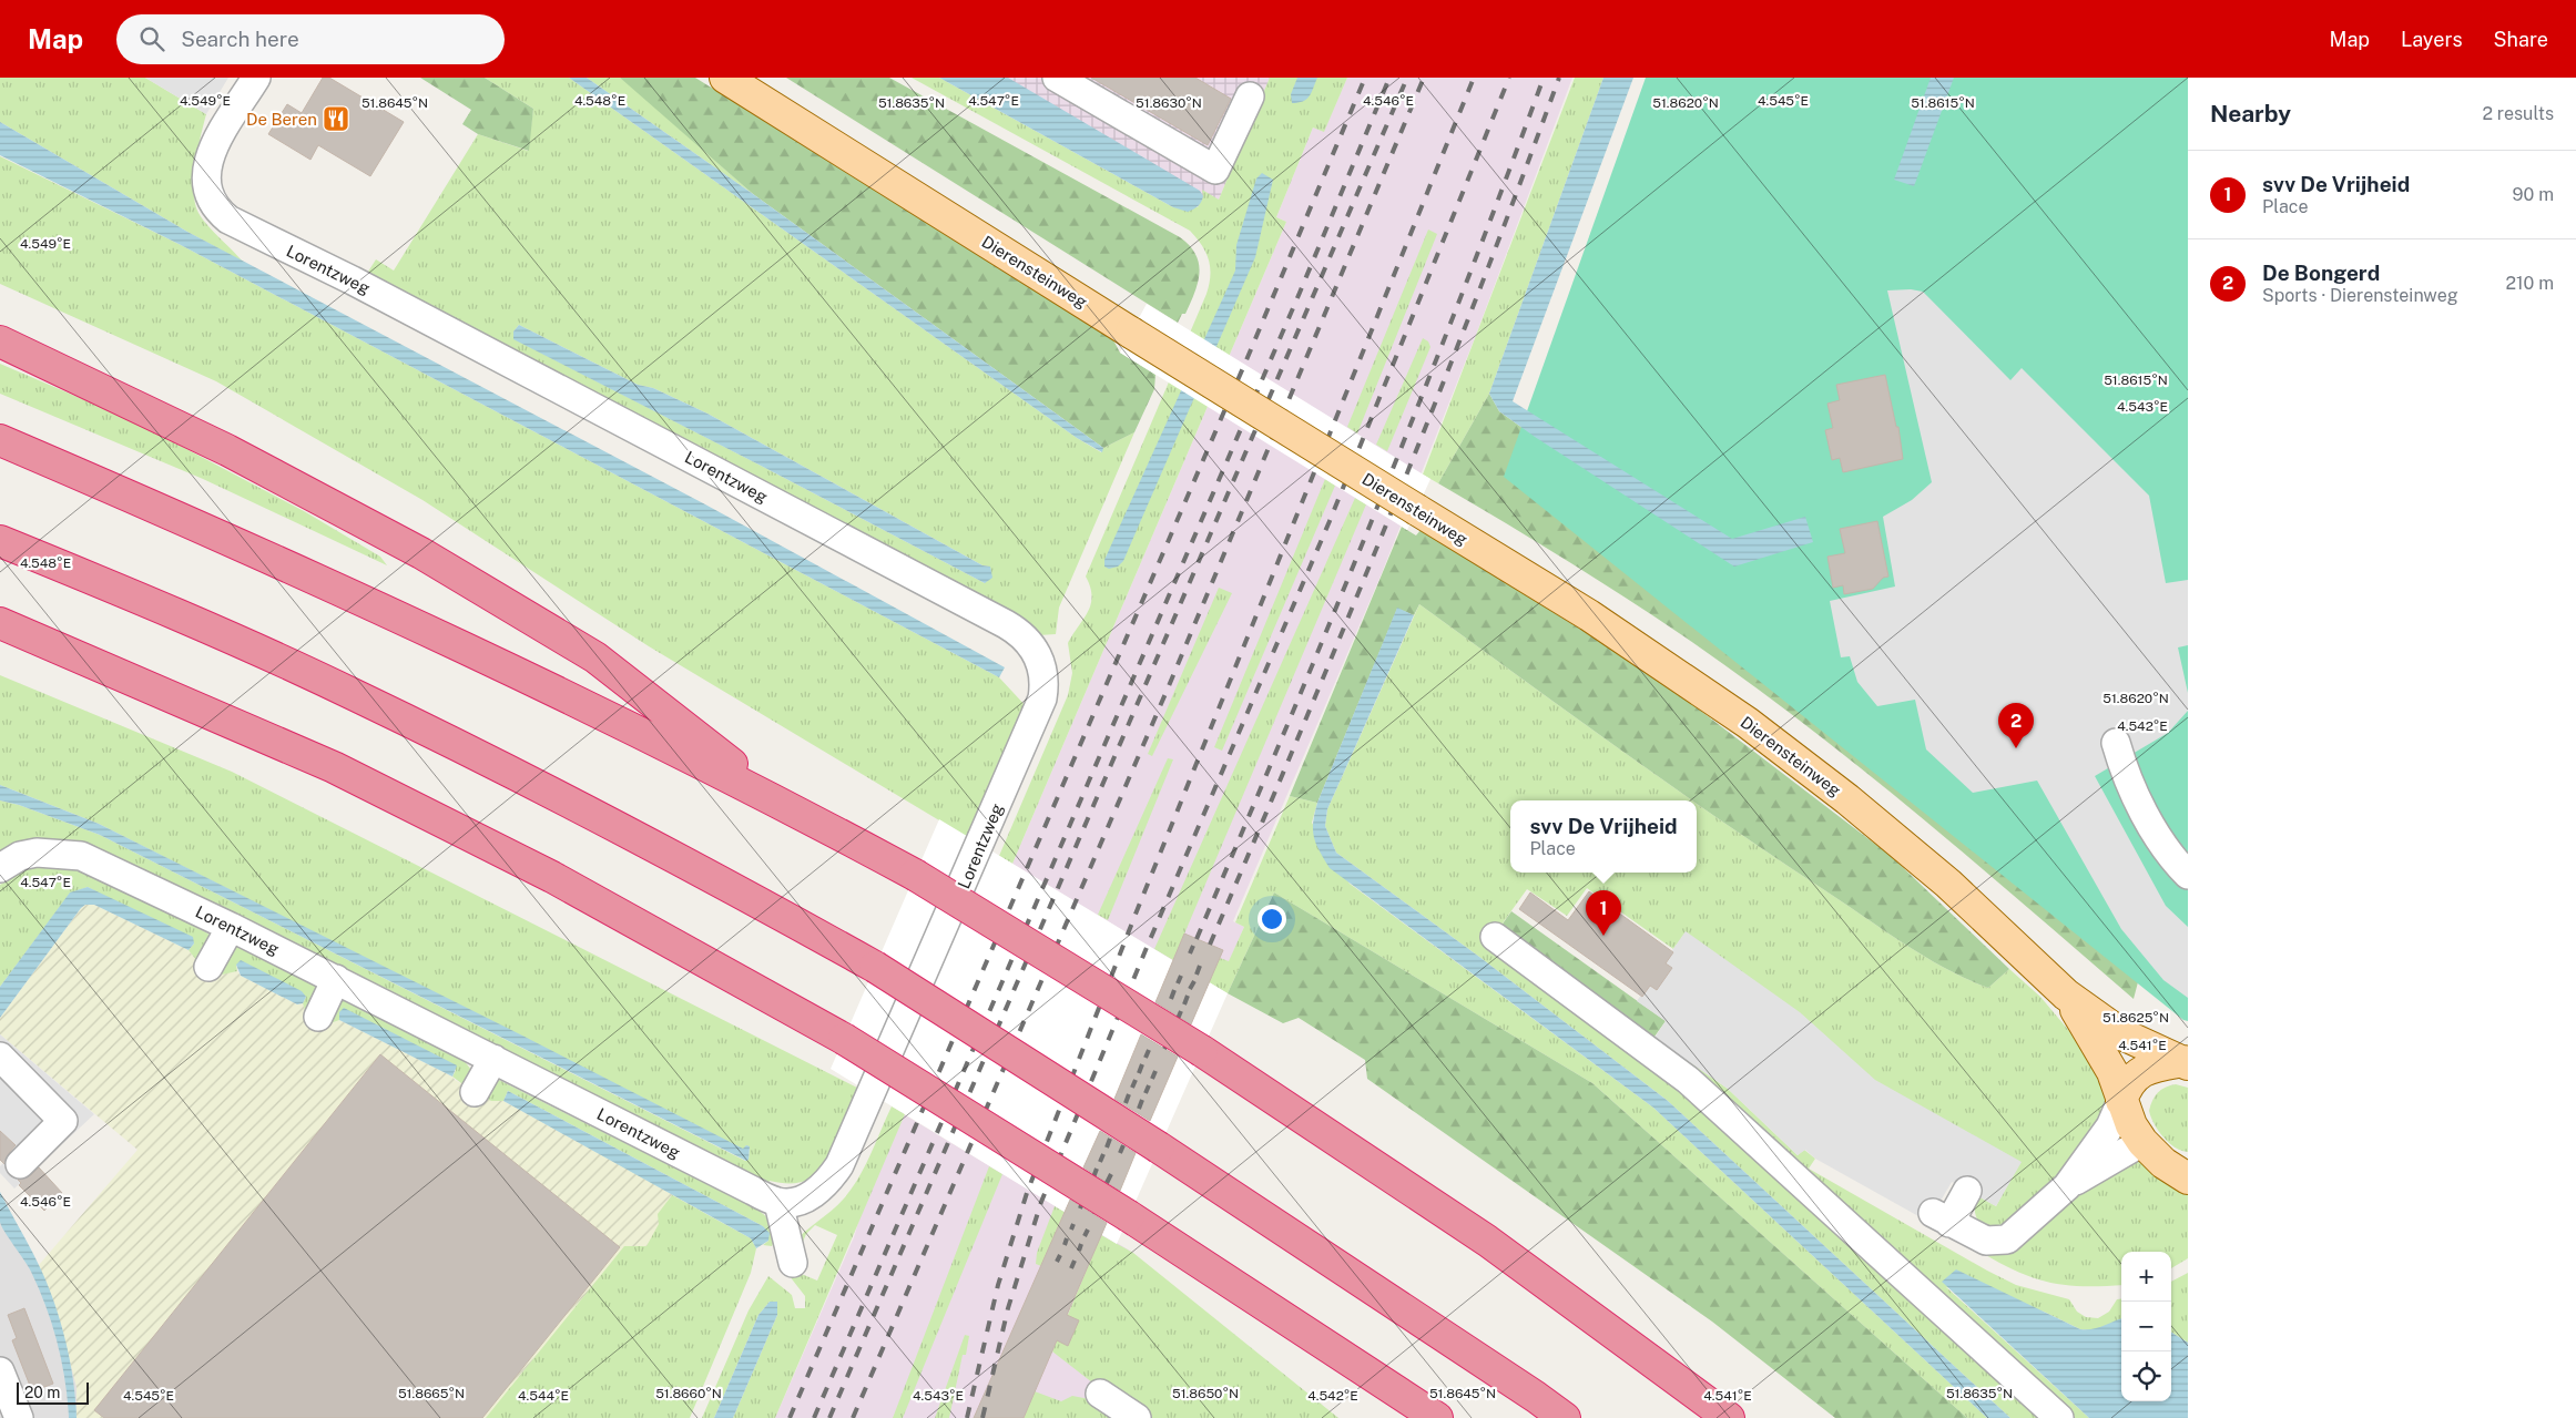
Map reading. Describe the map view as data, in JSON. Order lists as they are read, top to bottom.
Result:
{
  "streets": {
    "main road": ["Dierensteinweg"],
    "street": ["Lorentzweg"]
  },
  "places": {
    "restaurant": ["De Beren"]
  },
  "scale_bar": "20 m",
  "page": {
    "header": "Map",
    "search": "Search here",
    "nav": ["Map", "Layers", "Share"],
    "heading": ["Nearby", "2 results"],
    "list": [
      {
        "mark": "1",
        "name": "svv De Vrijheid",
        "note": "Place",
        "value": "90 m"
      },
      {
        "mark": "2",
        "name": "De Bongerd",
        "note": "Sports · Dierensteinweg",
        "value": "210 m"
      }
    ],
    "pins": ["2", "1"],
    "popup": ["svv De Vrijheid", "Place"],
    "map_buttons": ["+", "−"],
    "scale": "20 m"
  },
  "coordinates": [
    "4.549°E",
    "4.548°E",
    "4.547°E",
    "4.546°E",
    "4.545°E",
    "51.8630°N",
    "51.8645°N",
    "51.8635°N",
    "51.8620°N",
    "51.8615°N",
    "4.543°E",
    "4.542°E",
    "51.8625°N",
    "4.541°E",
    "51.8665°N",
    "51.8660°N",
    "51.8650°N",
    "4.544°E"
  ]
}
